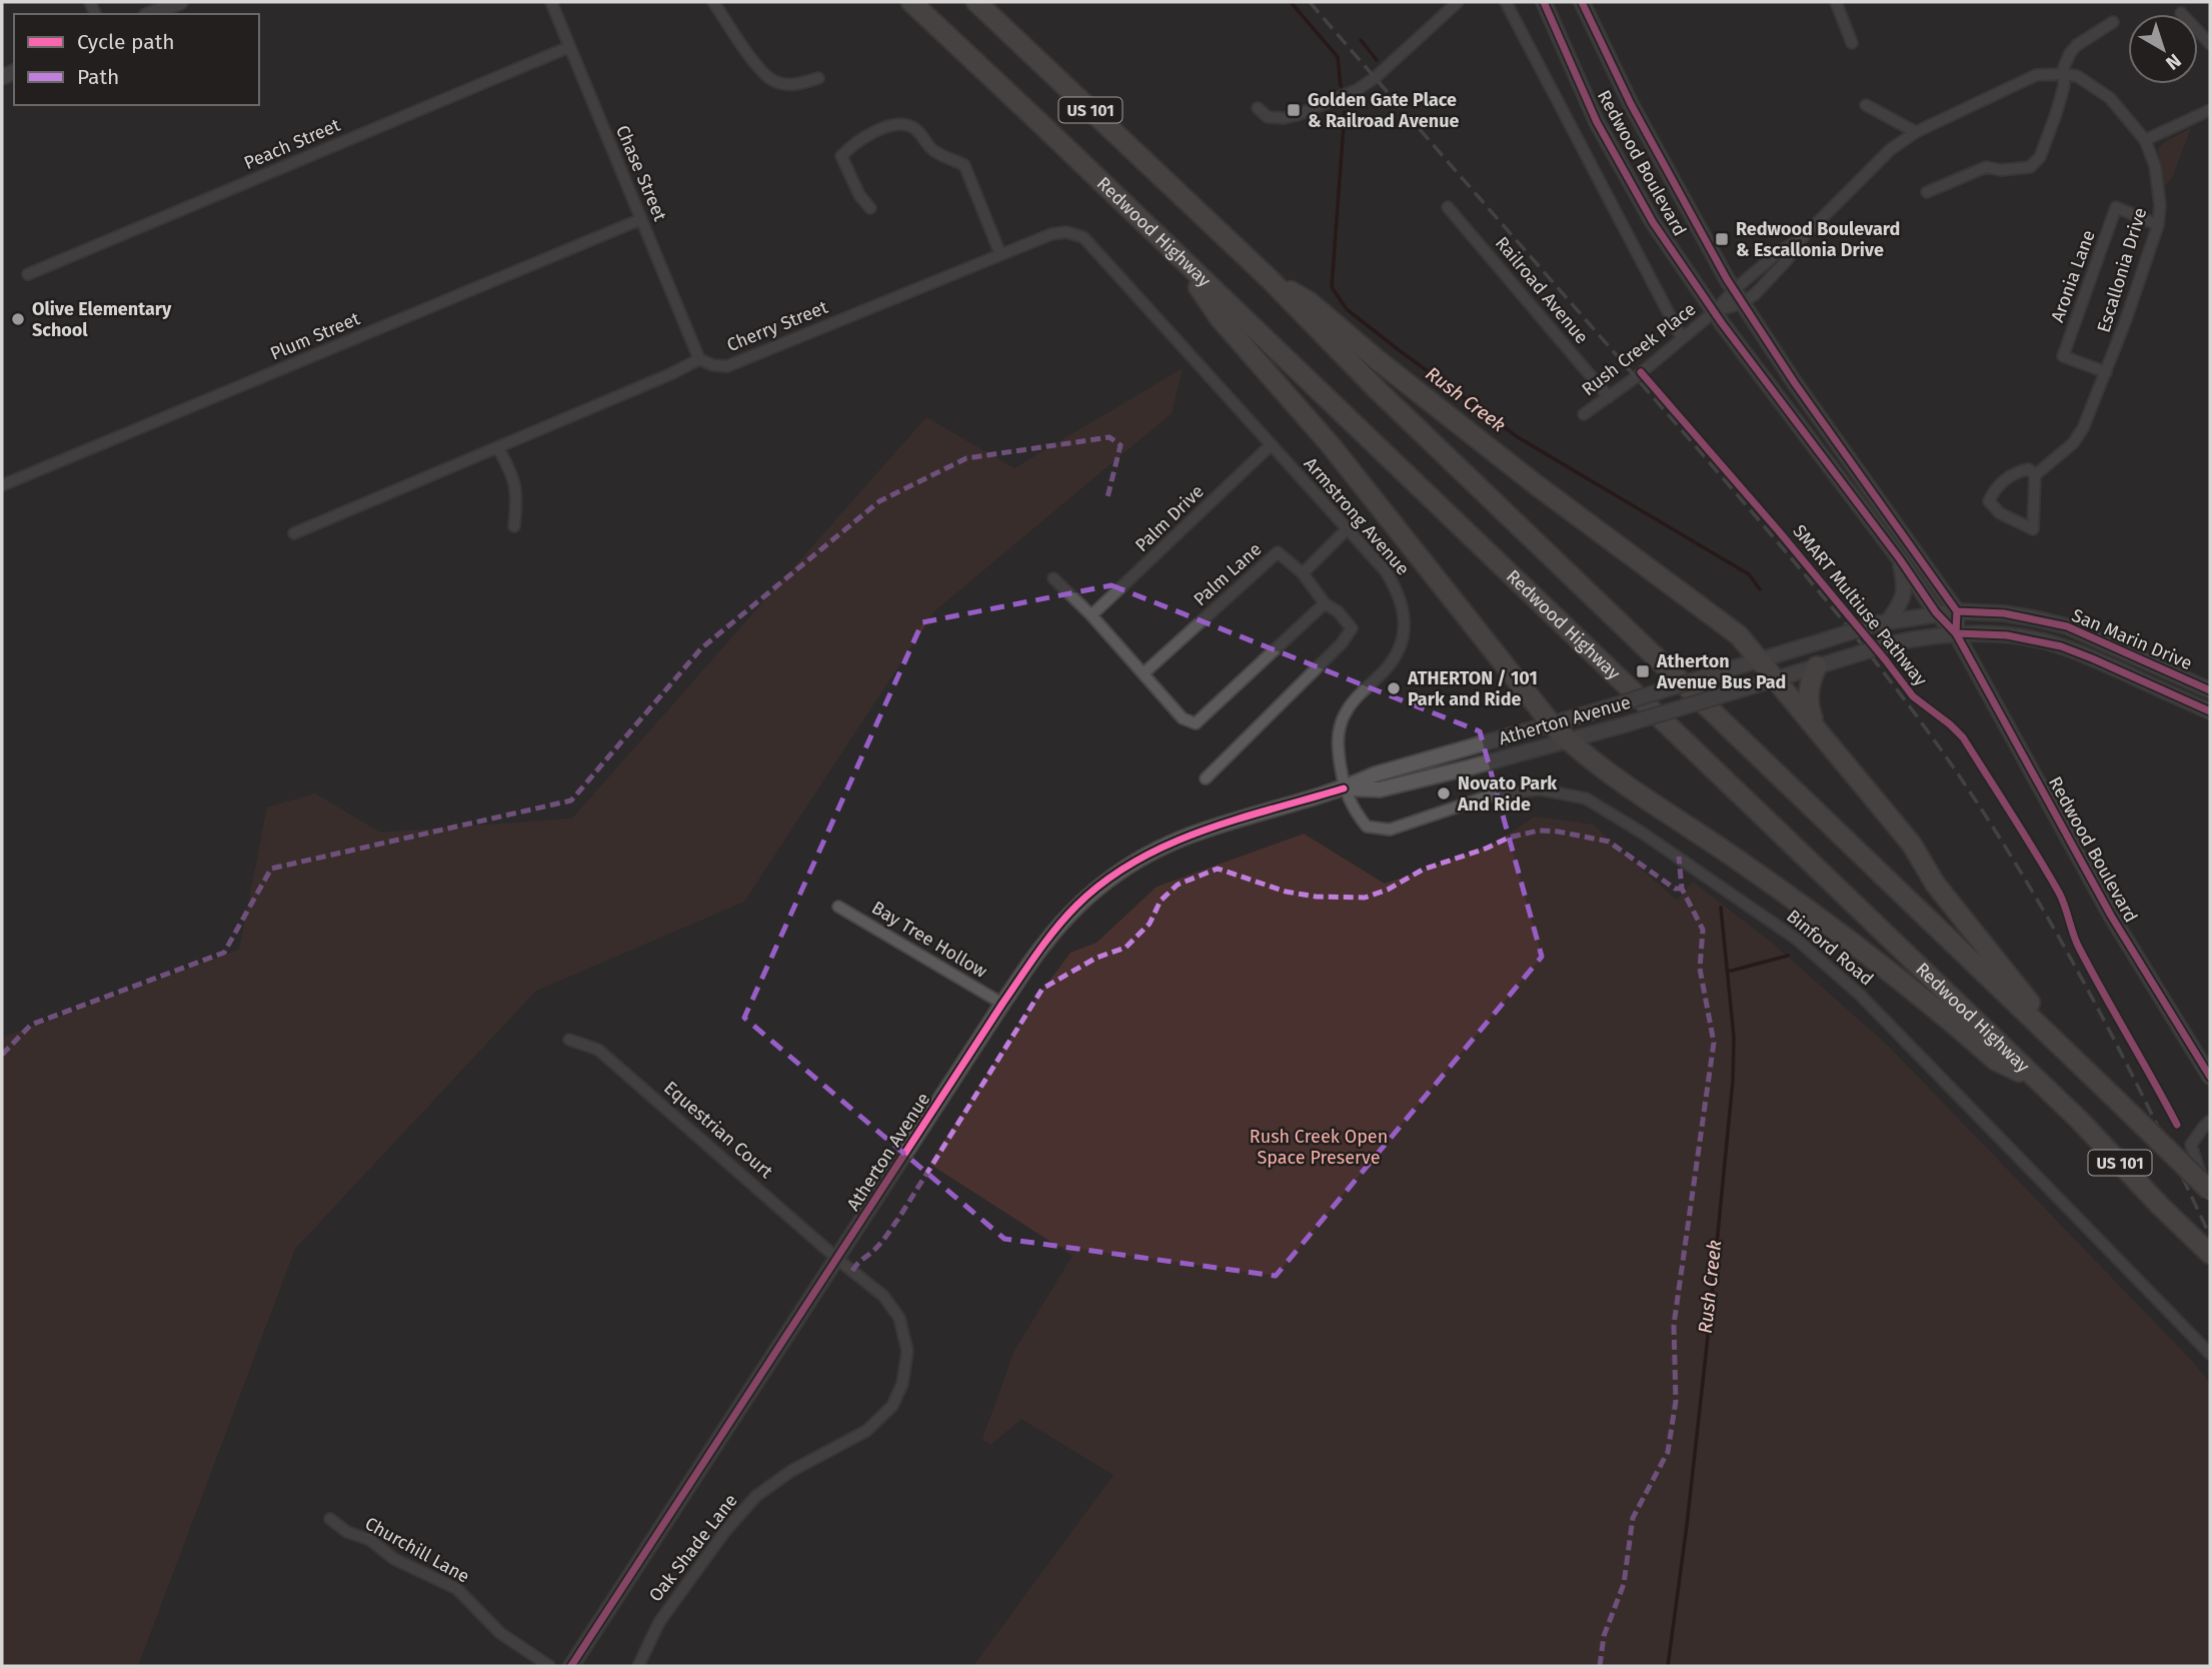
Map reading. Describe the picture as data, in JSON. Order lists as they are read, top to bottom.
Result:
{
  "streets": {
    "highway": ["US 101", "Redwood Highway"],
    "main road": ["Redwood Boulevard", "San Marin Drive", "Atherton Avenue"],
    "street": [
      "Peach Street",
      "Chase Street",
      "Escallonia Drive",
      "Aronia Lane",
      "Railroad Avenue",
      "Cherry Street",
      "Plum Street",
      "Rush Creek Place",
      "Armstrong Avenue",
      "Palm Drive",
      "Palm Lane",
      "Bay Tree Hollow",
      "Binford Road",
      "Equestrian Court",
      "Oak Shade Lane",
      "Churchill Lane"
    ],
    "cycle path": ["SMART Multiuse Pathway"]
  },
  "crossings": [
    ["Peach Street", "Chase Street"],
    ["Redwood Boulevard", "Rush Creek Place"],
    ["Redwood Boulevard", "San Marin Drive"],
    ["Redwood Boulevard", "Atherton Avenue"],
    ["Chase Street", "Cherry Street"],
    ["Chase Street", "Plum Street"],
    ["Escallonia Drive", "Aronia Lane"],
    ["Railroad Avenue", "Rush Creek Place"],
    ["Cherry Street", "Armstrong Avenue"],
    ["Armstrong Avenue", "Palm Drive"],
    ["Armstrong Avenue", "Atherton Avenue"],
    ["Armstrong Avenue", "Binford Road"],
    ["San Marin Drive", "Atherton Avenue"],
    ["Atherton Avenue", "Bay Tree Hollow"],
    ["Atherton Avenue", "Binford Road"],
    ["Atherton Avenue", "Equestrian Court"],
    ["Atherton Avenue", "Oak Shade Lane"],
    ["Equestrian Court", "Oak Shade Lane"]
  ],
  "water": ["Rush Creek"],
  "parks": ["Rush Creek Open Space Preserve"],
  "places": {
    "transit": ["Golden Gate Place & Railroad Avenue", "Redwood Boulevard & Escallonia Drive", "Atherton Avenue Bus Pad"],
    "other": ["Olive Elementary School", "ATHERTON / 101 Park and Ride", "Novato Park And Ride"]
  },
  "legend": ["Cycle path", "Path"],
  "north": "bottom right"
}
